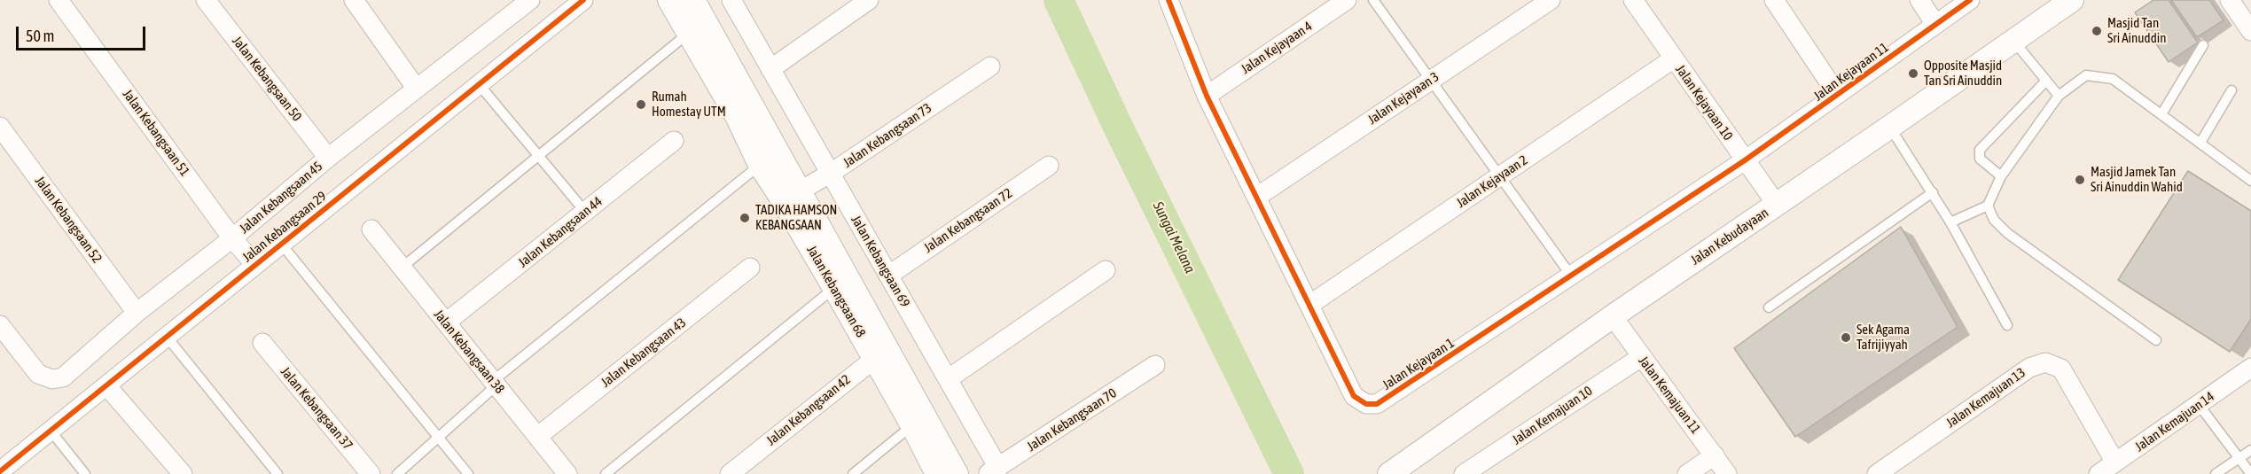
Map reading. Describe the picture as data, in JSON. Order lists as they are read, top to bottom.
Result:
{
  "streets": {
    "street": [
      "Jalan Kejayaan 4",
      "Jalan Kejayaan 11",
      "Jalan Kebangsaan 50",
      "Jalan Kejayaan 3",
      "Jalan Kejayaan 10",
      "Jalan Kebangsaan 51",
      "Jalan Kebangsaan 73",
      "Jalan Kejayaan 2",
      "Jalan Kebangsaan 45",
      "Jalan Kebangsaan 52",
      "Jalan Kebangsaan 72",
      "Jalan Kebangsaan 29",
      "Jalan Kebangsaan 44",
      "Jalan Kebudayaan",
      "Jalan Kebangsaan 69",
      "Jalan Kebangsaan 68",
      "Jalan Kebangsaan 38",
      "Jalan Kebangsaan 43",
      "Jalan Kejayaan 1",
      "Jalan Kemajuan 11",
      "Jalan Kemajuan 13",
      "Jalan Kebangsaan 37",
      "Jalan Kebangsaan 42",
      "Jalan Kemajuan 10",
      "Jalan Kebangsaan 70",
      "Jalan Kemajuan 14"
    ]
  },
  "crossings": [
    ["Jalan Kejayaan 4", "Jalan Kejayaan 1"],
    ["Jalan Kejayaan 11", "Jalan Kejayaan 10"],
    ["Jalan Kejayaan 11", "Jalan Kejayaan 1"],
    ["Jalan Kebangsaan 50", "Jalan Kebangsaan 45"],
    ["Jalan Kejayaan 3", "Jalan Kejayaan 1"],
    ["Jalan Kejayaan 10", "Jalan Kejayaan 2"],
    ["Jalan Kejayaan 10", "Jalan Kebudayaan"],
    ["Jalan Kejayaan 10", "Jalan Kejayaan 1"],
    ["Jalan Kebangsaan 51", "Jalan Kebangsaan 45"],
    ["Jalan Kebangsaan 51", "Jalan Kebangsaan 29"],
    ["Jalan Kebangsaan 73", "Jalan Kebangsaan 69"],
    ["Jalan Kebangsaan 73", "Jalan Kebangsaan 68"],
    ["Jalan Kejayaan 2", "Jalan Kejayaan 1"],
    ["Jalan Kebangsaan 45", "Jalan Kebangsaan 52"],
    ["Jalan Kebangsaan 72", "Jalan Kebangsaan 69"],
    ["Jalan Kebangsaan 44", "Jalan Kebangsaan 38"],
    ["Jalan Kebudayaan", "Jalan Kemajuan 11"],
    ["Jalan Kebangsaan 69", "Jalan Kebangsaan 70"],
    ["Jalan Kebangsaan 68", "Jalan Kebangsaan 42"],
    ["Jalan Kebangsaan 38", "Jalan Kebangsaan 43"],
    ["Jalan Kemajuan 11", "Jalan Kemajuan 10"],
    ["Jalan Kemajuan 13", "Jalan Kemajuan 14"]
  ],
  "water": ["Sungai Melana"],
  "places": [
    "Masjid Tan Sri Ainuddin",
    "Opposite Masjid Tan Sri Ainuddin",
    "Rumah Homestay UTM",
    "Masjid Jamek Tan Sri Ainuddin Wahid",
    "TADIKA HAMSON KEBANGSAAN",
    "Sek Agama Tafrijiyyah"
  ],
  "scale_bar": "50 m"
}
